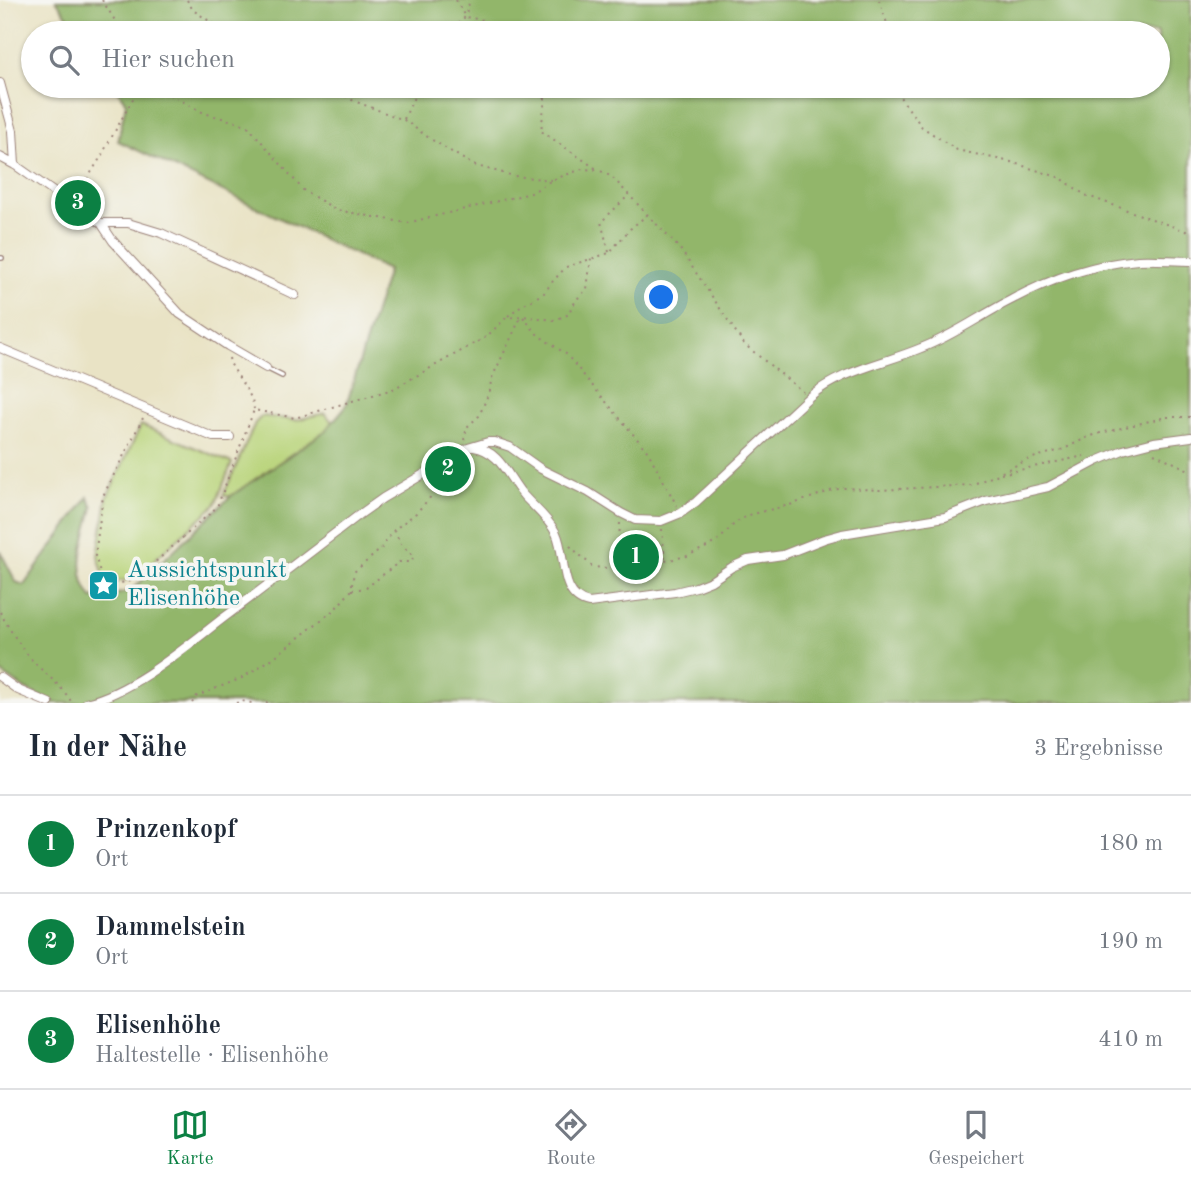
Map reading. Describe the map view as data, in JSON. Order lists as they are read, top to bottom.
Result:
{
  "places": {
    "place": ["Aussichtspunkt Elisenhöhe"]
  },
  "page": {
    "search": "Hier suchen",
    "pins": ["3", "2", "1"],
    "heading": ["In der Nähe", "3 Ergebnisse"],
    "list": [
      {
        "mark": "1",
        "name": "Prinzenkopf",
        "note": "Ort",
        "value": "180 m"
      },
      {
        "mark": "2",
        "name": "Dammelstein",
        "note": "Ort",
        "value": "190 m"
      },
      {
        "mark": "3",
        "name": "Elisenhöhe",
        "note": "Haltestelle · Elisenhöhe",
        "value": "410 m"
      }
    ],
    "nav": ["Karte", "Route", "Gespeichert"]
  }
}
